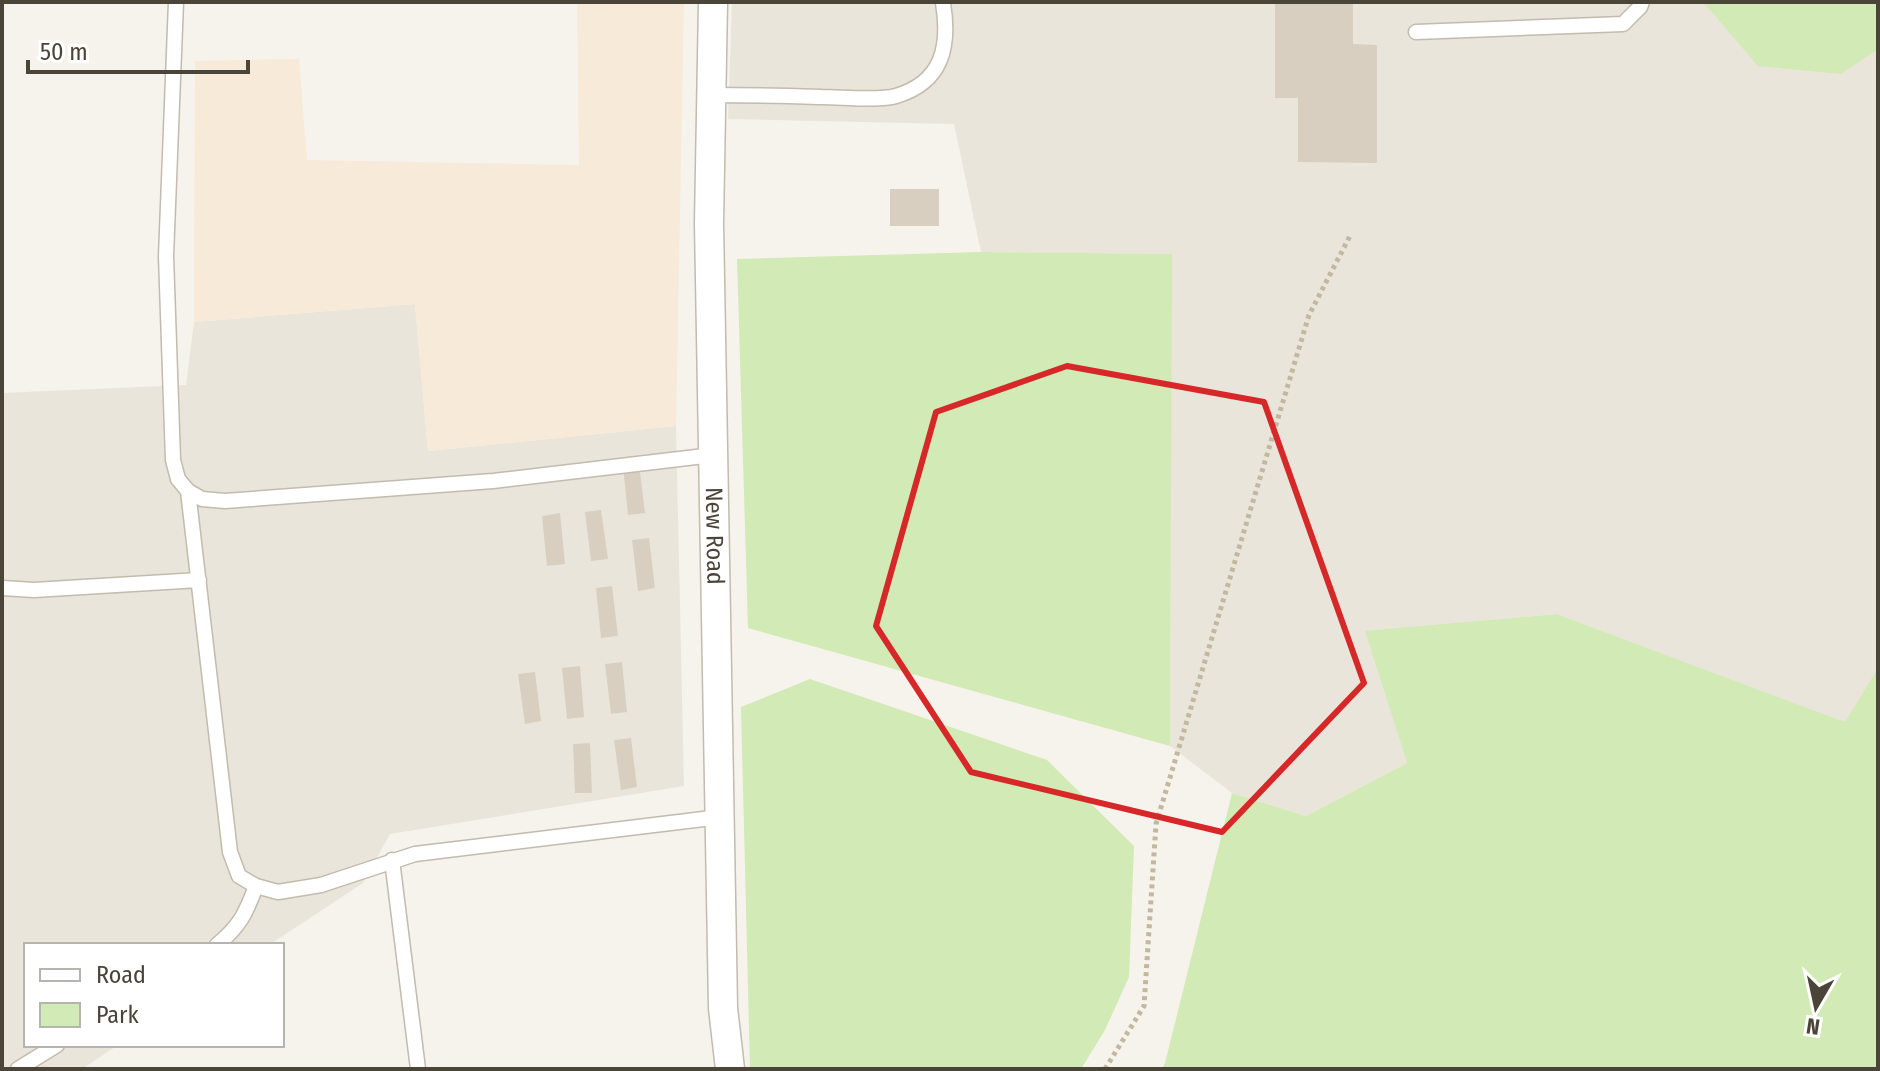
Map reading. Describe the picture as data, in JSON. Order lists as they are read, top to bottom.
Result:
{
  "streets": {
    "street": ["New Road"]
  },
  "legend": ["Road", "Park"],
  "scale_bar": "50 m",
  "north": "bottom"
}
